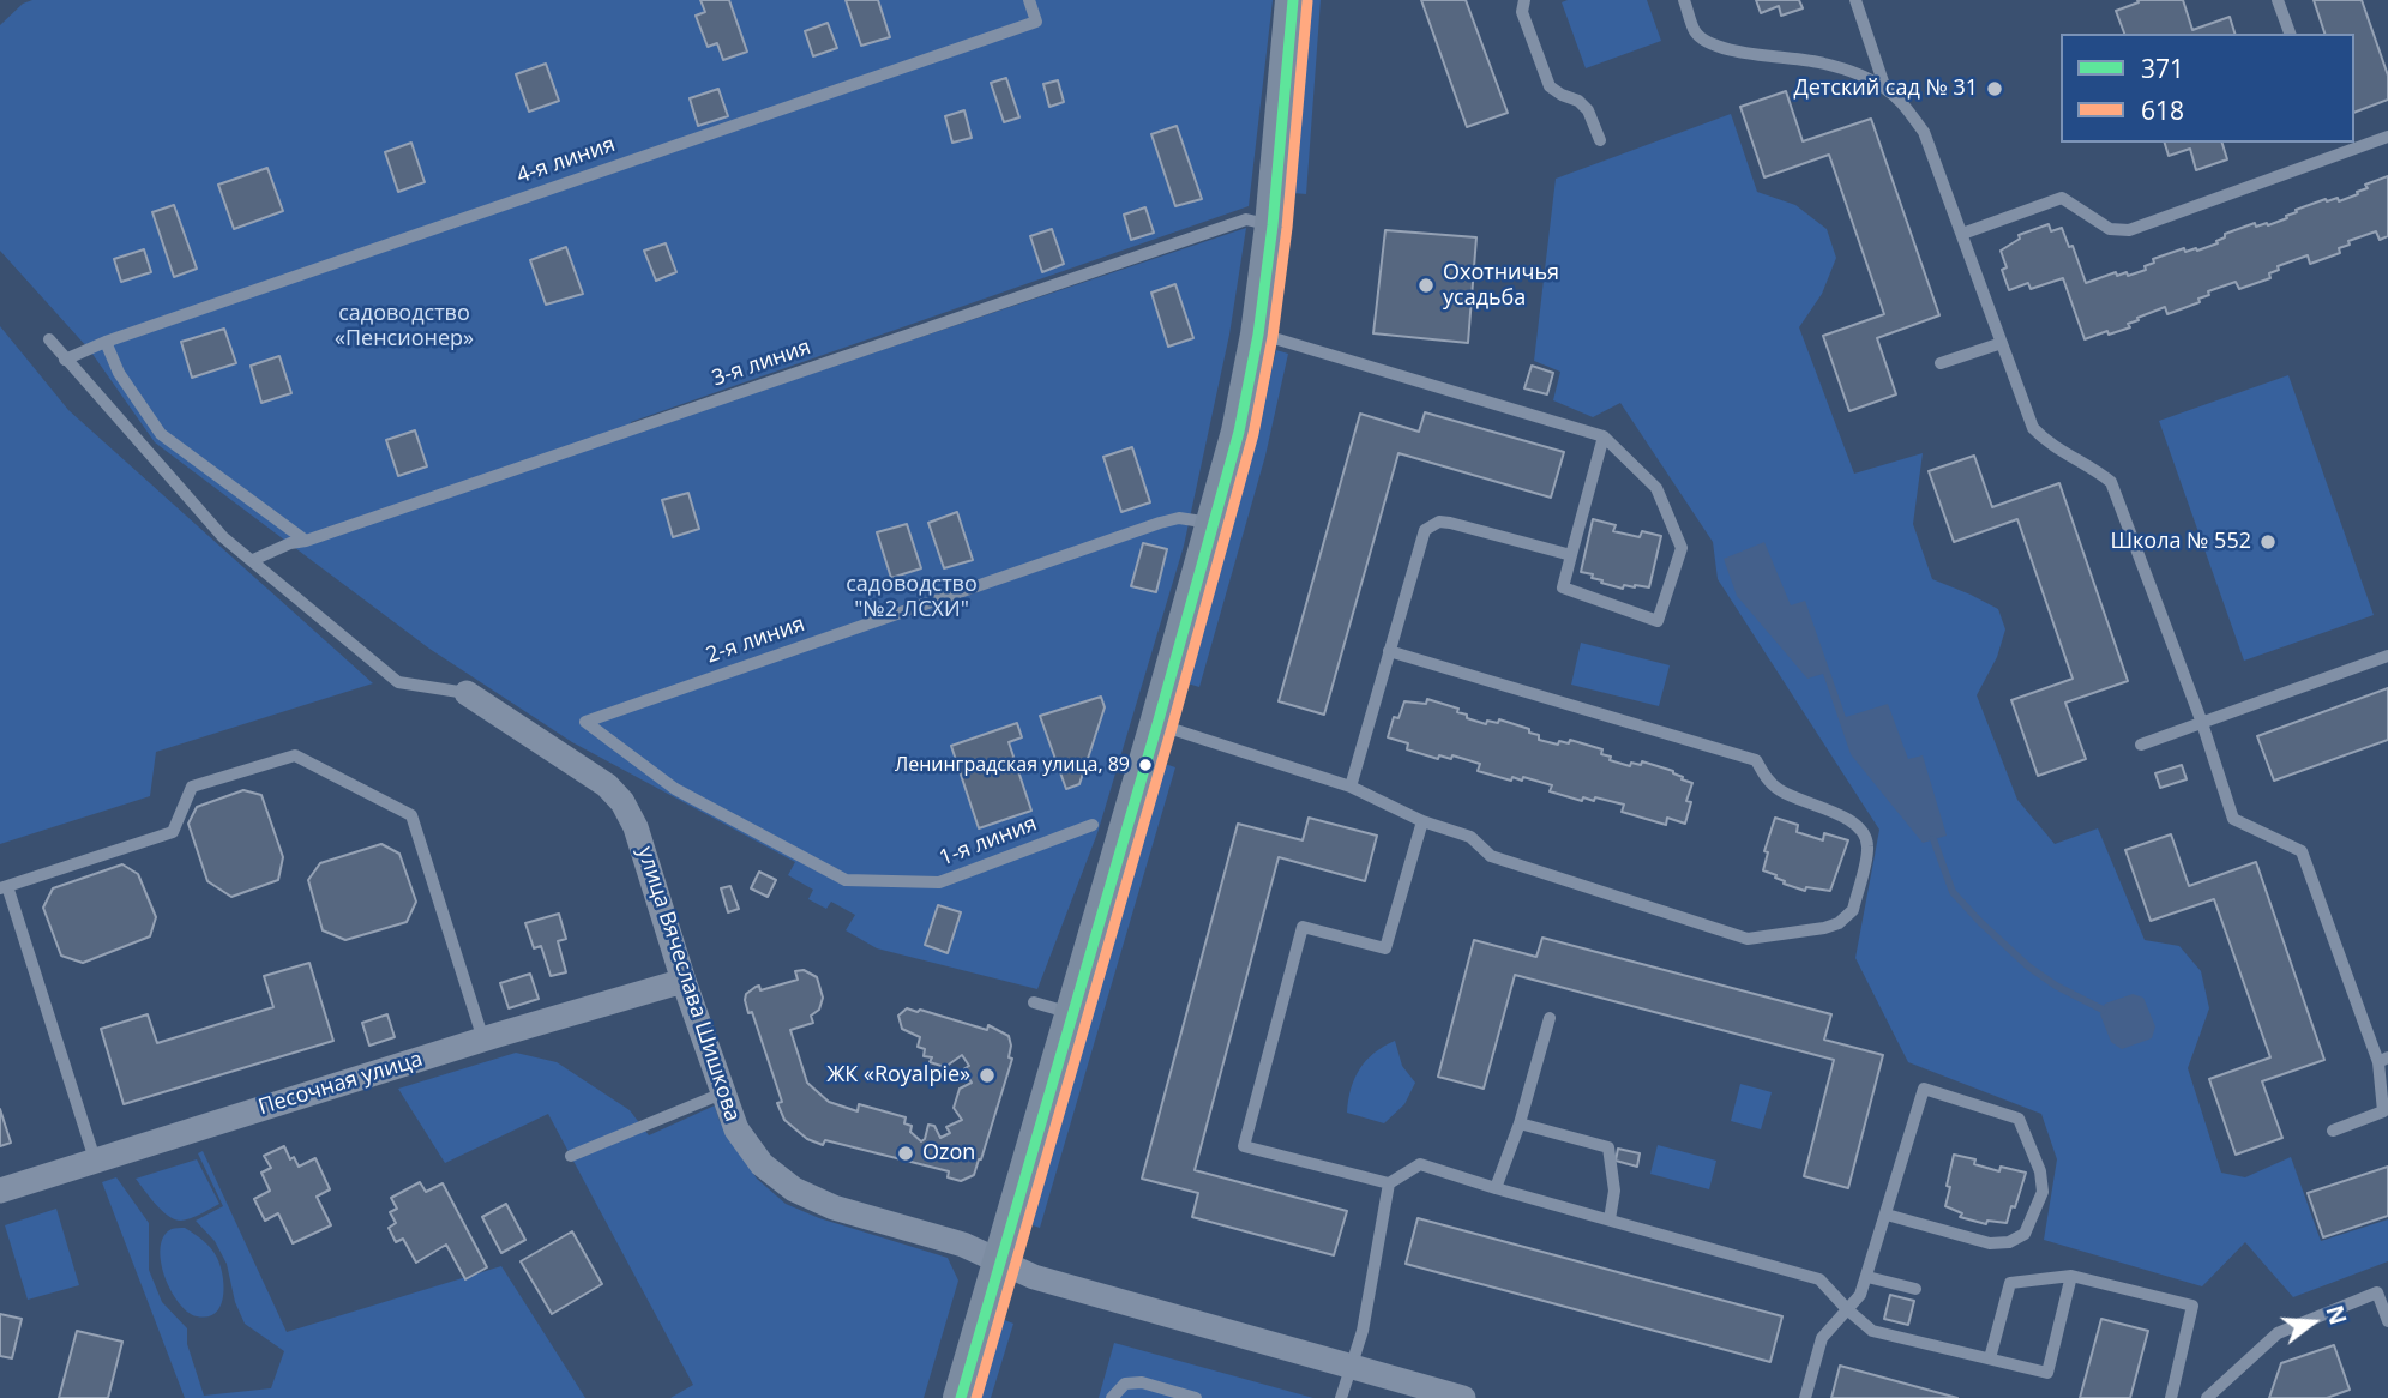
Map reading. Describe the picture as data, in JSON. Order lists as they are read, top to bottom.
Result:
{
  "streets": {
    "street": ["улица Вячеслава Шишкова", "Песочная улица"],
    "lane": [
      "4-я линия",
      "3-я линия",
      "2-я линия",
      "1-я линия"
    ]
  },
  "crossings": [
    ["2-я линия", "1-я линия"],
    ["улица Вячеслава Шишкова", "Песочная улица"]
  ],
  "parks": ["садоводство «Пенсионер»", "садоводство \"№2 ЛСХИ\""],
  "places": [
    "Детский сад № 31",
    "Охотничья усадьба",
    "Школа № 552",
    "Ленинградская улица, 89",
    "ЖК «Royalpie»",
    "Ozon"
  ],
  "lines": ["transit line 371", "transit line 618"],
  "legend": ["371", "618"],
  "north": "right"
}
